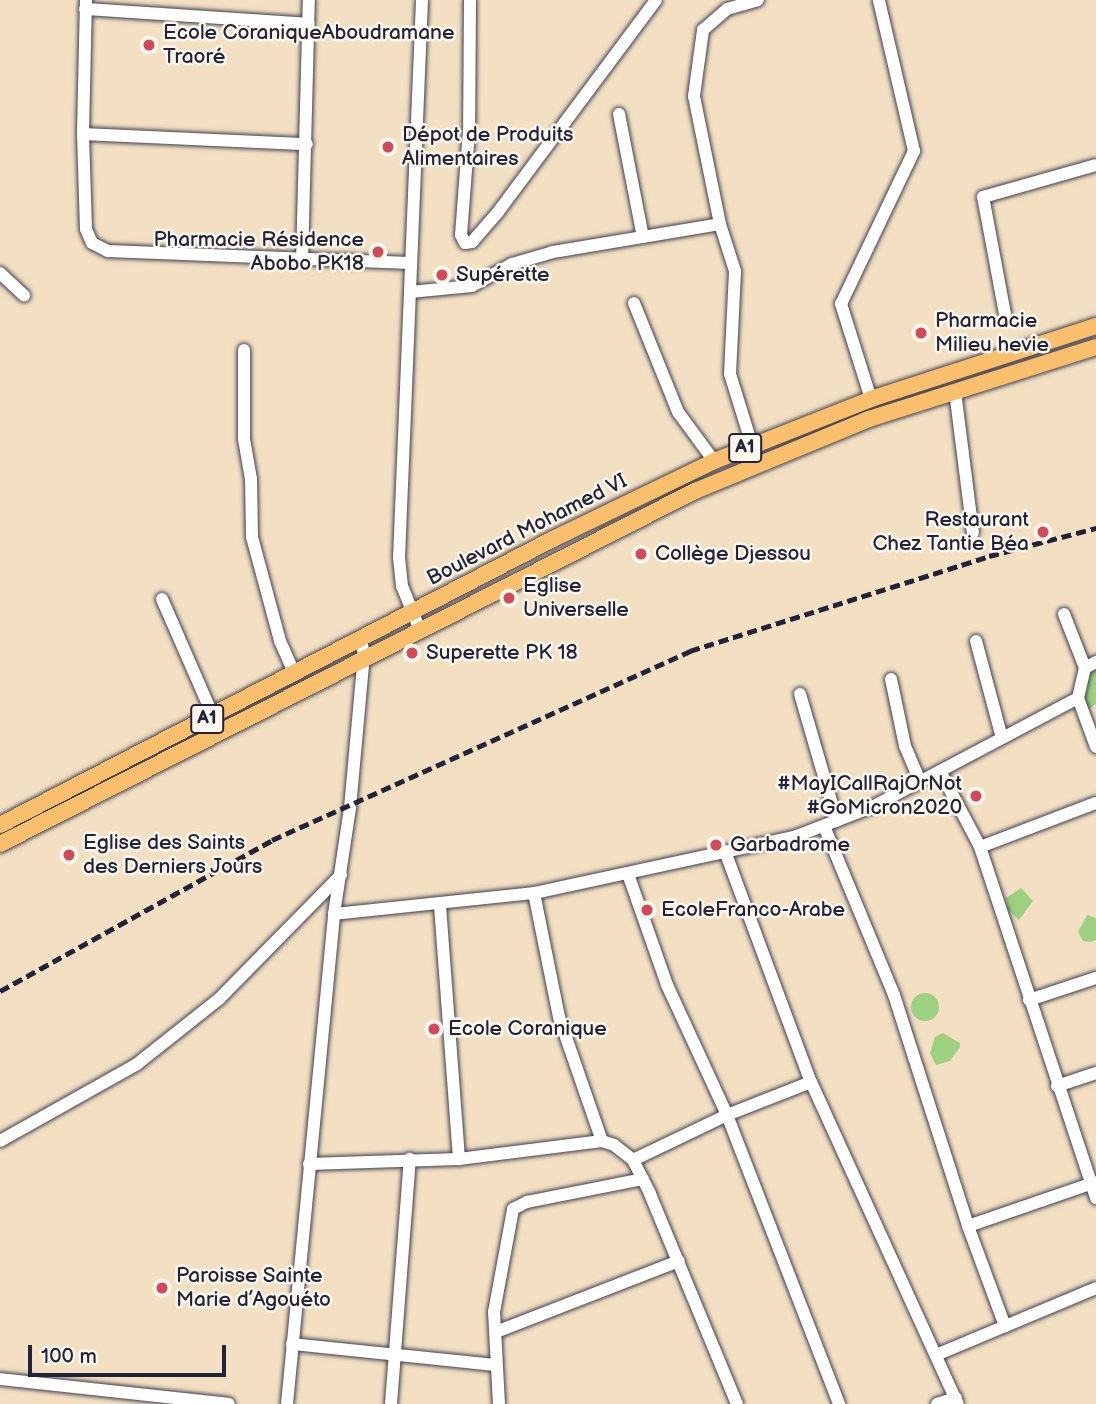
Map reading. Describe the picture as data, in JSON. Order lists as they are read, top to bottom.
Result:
{
  "streets": {
    "main road": ["A1", "Boulevard Mohamed VI"]
  },
  "places": [
    "Ecole CoraniqueAboudramane Traoré",
    "Dépot de Produits Alimentaires",
    "Pharmacie Résidence Abobo PK18",
    "Supérette",
    "Pharmacie Milieu hevie",
    "Restaurant Chez Tantie Béa",
    "Collège Djessou",
    "Eglise Universelle",
    "Superette PK 18",
    "#MayICallRajOrNot #GoMicron2020",
    "Garbadrome",
    "Eglise des Saints des Derniers Jours",
    "EcoleFranco-Arabe",
    "Ecole Coranique",
    "Paroisse Sainte Marie d’Agouéto"
  ],
  "scale_bar": "100 m"
}
